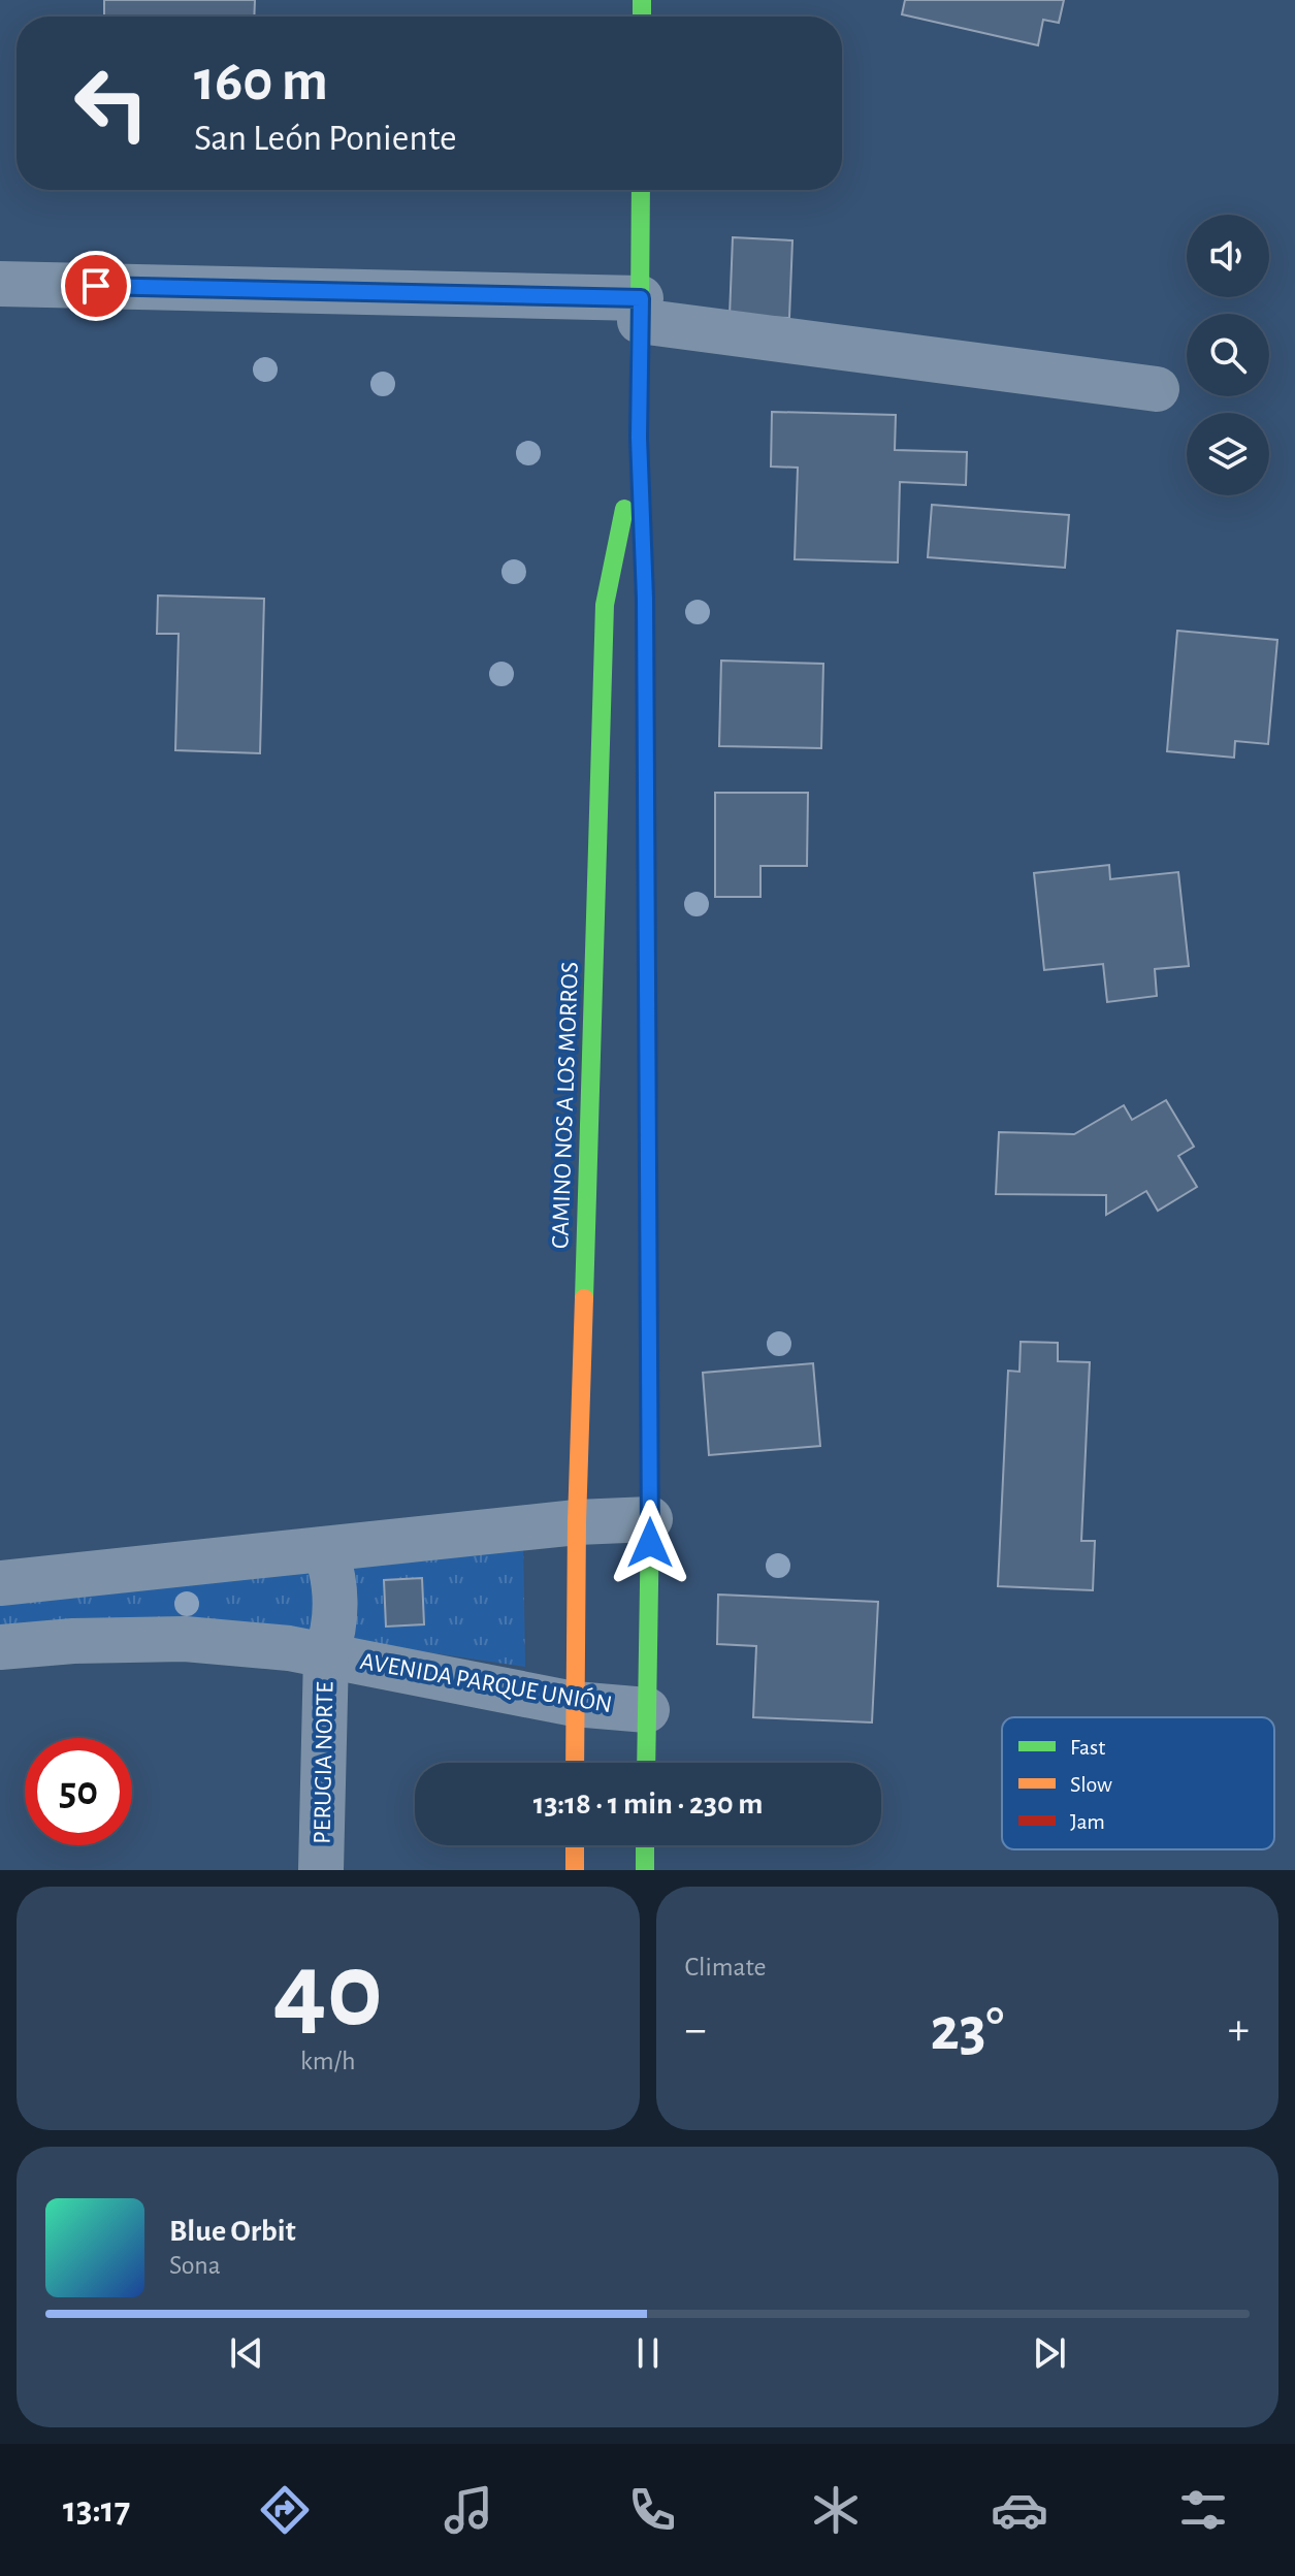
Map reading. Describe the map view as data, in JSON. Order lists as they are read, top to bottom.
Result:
{
  "streets": {
    "main road": ["CAMINO NOS A LOS MORROS"],
    "street": ["AVENIDA PARQUE UNIÓN", "PERUGIA NORTE"]
  },
  "crossings": [
    ["CAMINO NOS A LOS MORROS", "AVENIDA PARQUE UNIÓN"],
    ["AVENIDA PARQUE UNIÓN", "PERUGIA NORTE"]
  ],
  "legend": ["Fast", "Slow", "Jam"],
  "page": {
    "turn": ["160 m", "San León Poniente"],
    "limit": "50",
    "trip": "13:18 · 1 min · 230 m",
    "tile": [
      ["40", "km/h"],
      "Climate"
    ],
    "heat": ["−", "23°", "+"],
    "song": ["Blue Orbit", "Sona"],
    "tabs": "13:17"
  }
}
